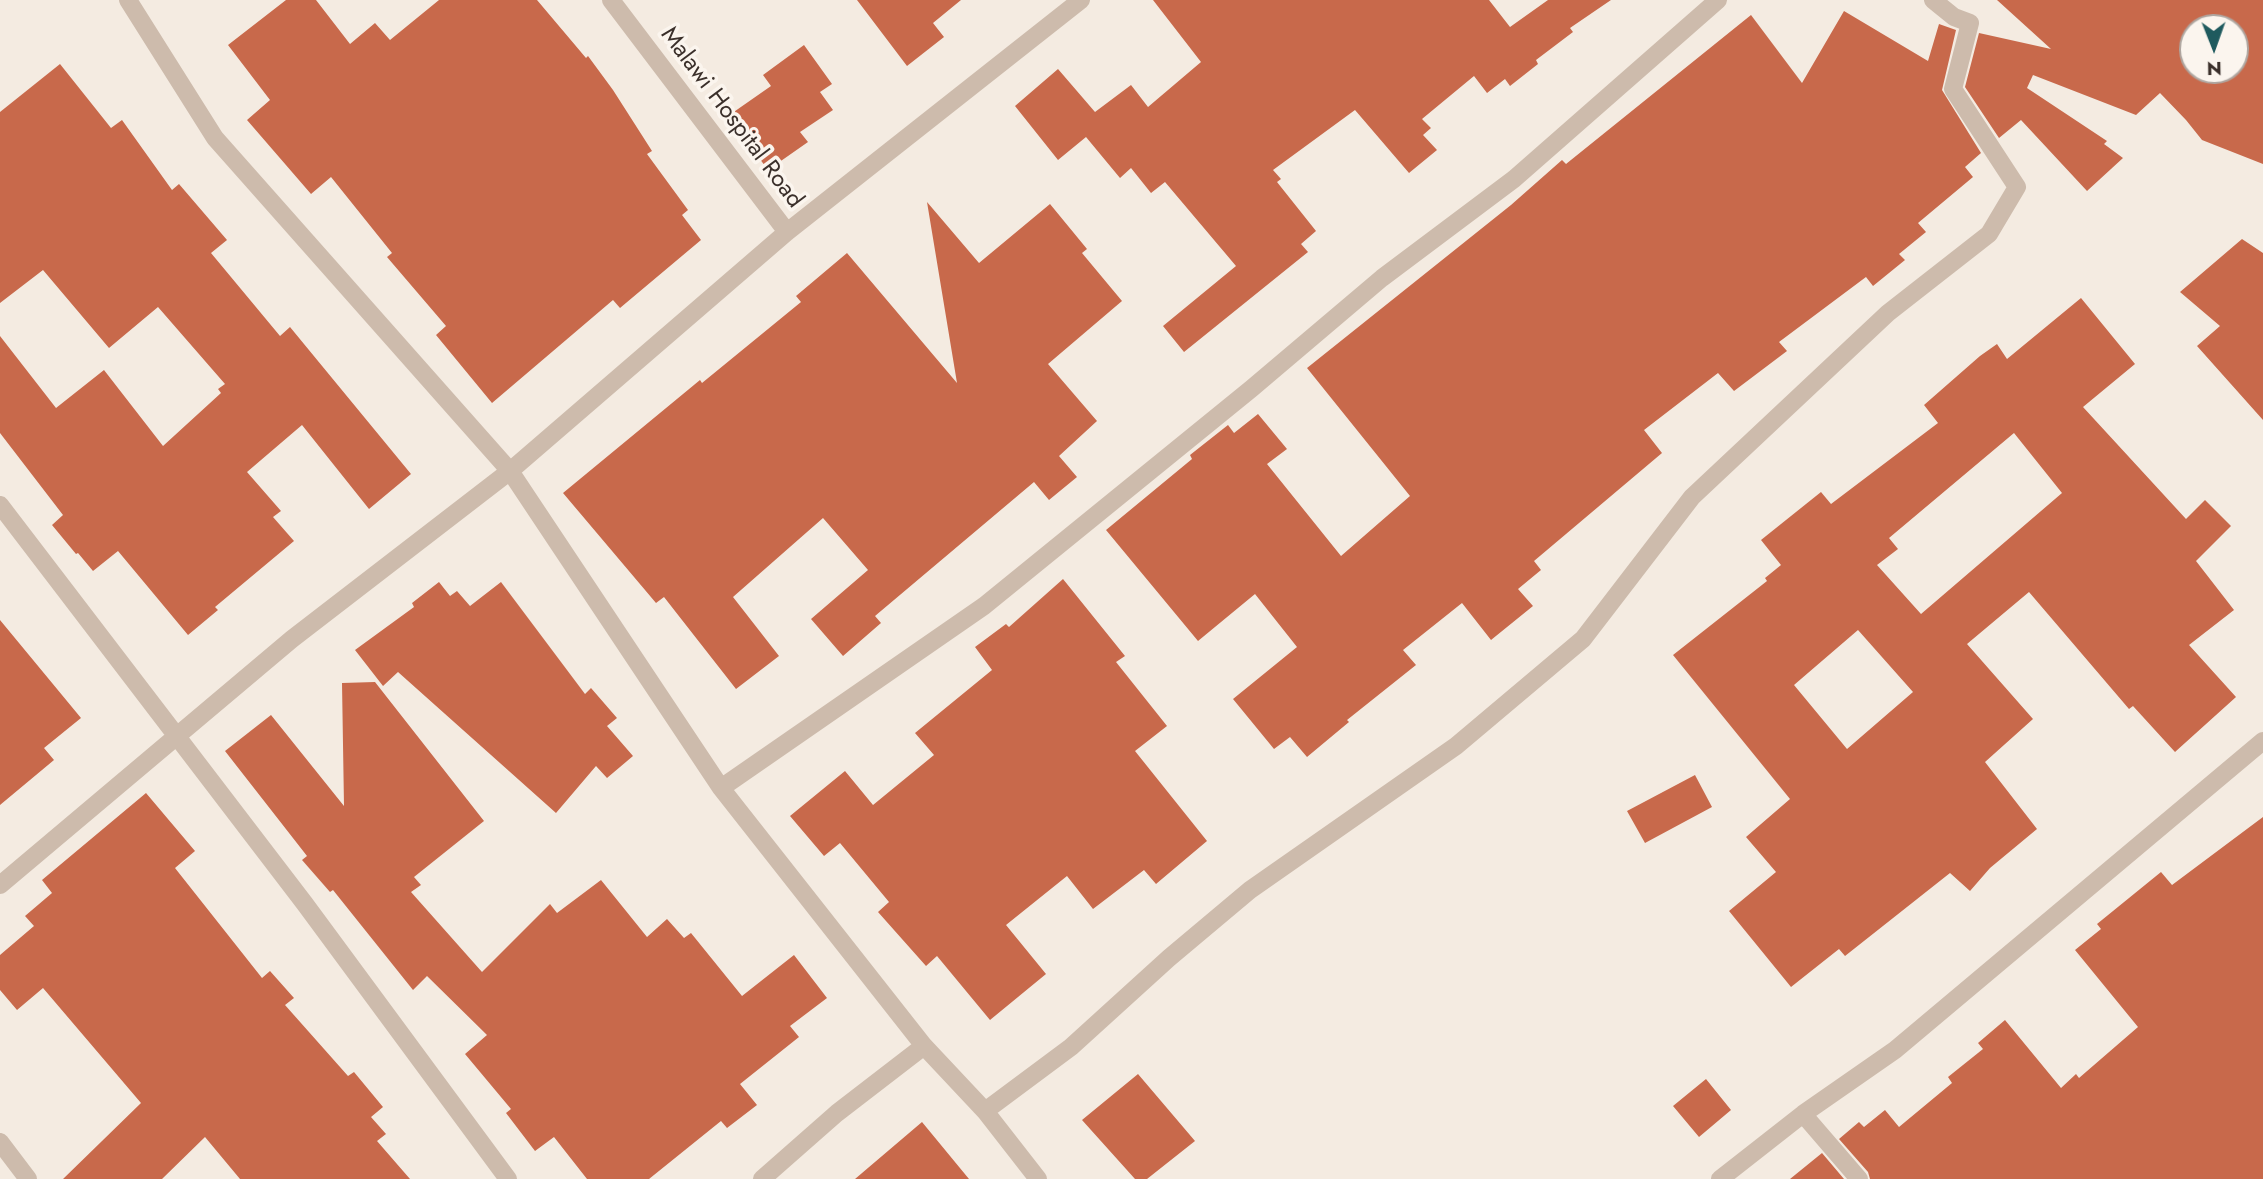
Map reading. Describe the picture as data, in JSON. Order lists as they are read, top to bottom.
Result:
{
  "streets": {
    "street": ["Malawi Hospital Road"]
  },
  "north": "bottom"
}
